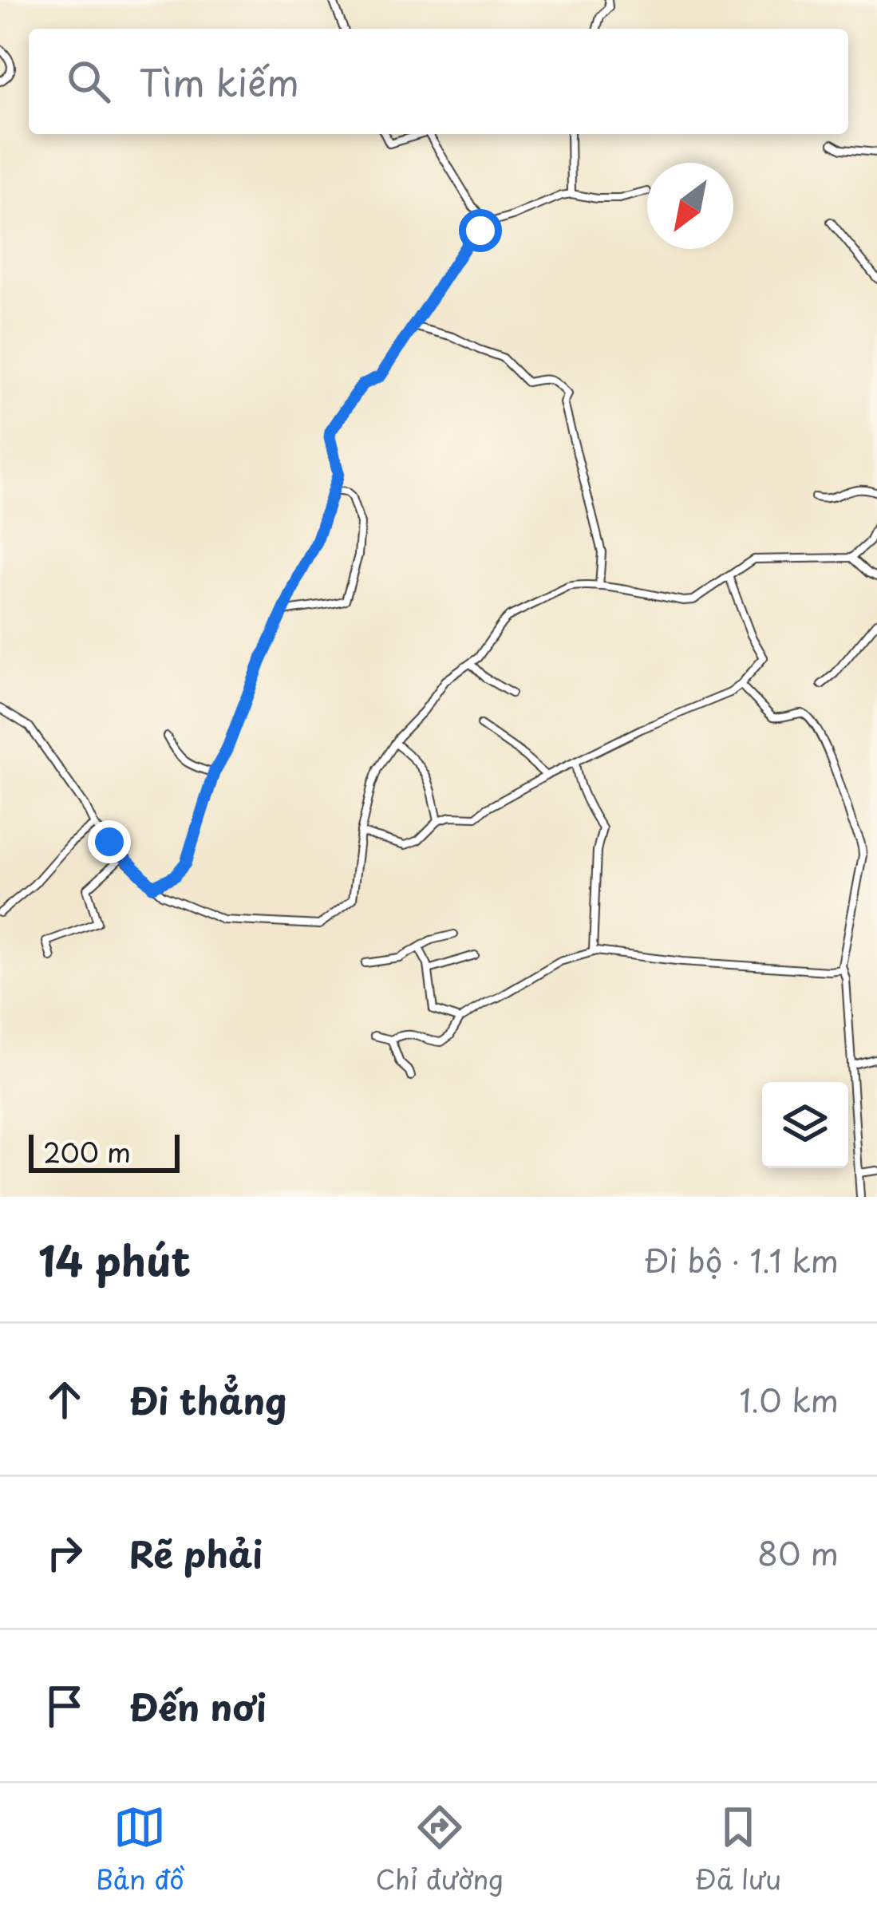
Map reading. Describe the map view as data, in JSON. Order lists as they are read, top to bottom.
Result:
{
  "scale_bar": "200 m",
  "north": "bottom left",
  "page": {
    "search": "Tìm kiếm",
    "scale": "200 m",
    "heading": ["14 phút", "Đi bộ · 1.1 km"],
    "list": [
      ["Đi thẳng", "1.0 km"],
      ["Rẽ phải", "80 m"],
      "Đến nơi"
    ],
    "nav": ["Bản đồ", "Chỉ đường", "Đã lưu"]
  }
}
